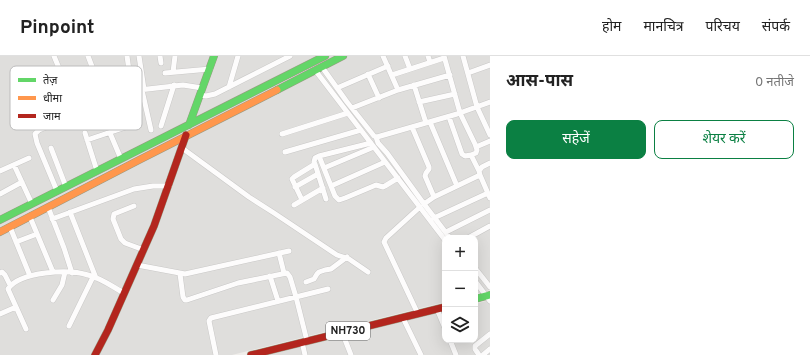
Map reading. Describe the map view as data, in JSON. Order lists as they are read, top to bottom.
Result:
{
  "streets": {
    "main road": ["NH730"]
  },
  "legend": ["तेज़", "धीमा", "जाम"],
  "page": {
    "header": "Pinpoint",
    "nav": [
      "होम",
      "मानचित्र",
      "परिचय",
      "संपर्क"
    ],
    "heading": ["आस-पास", "0 नतीजे"],
    "buttons": ["सहेजें", "शेयर करें"],
    "map_buttons": ["+", "−"]
  }
}
